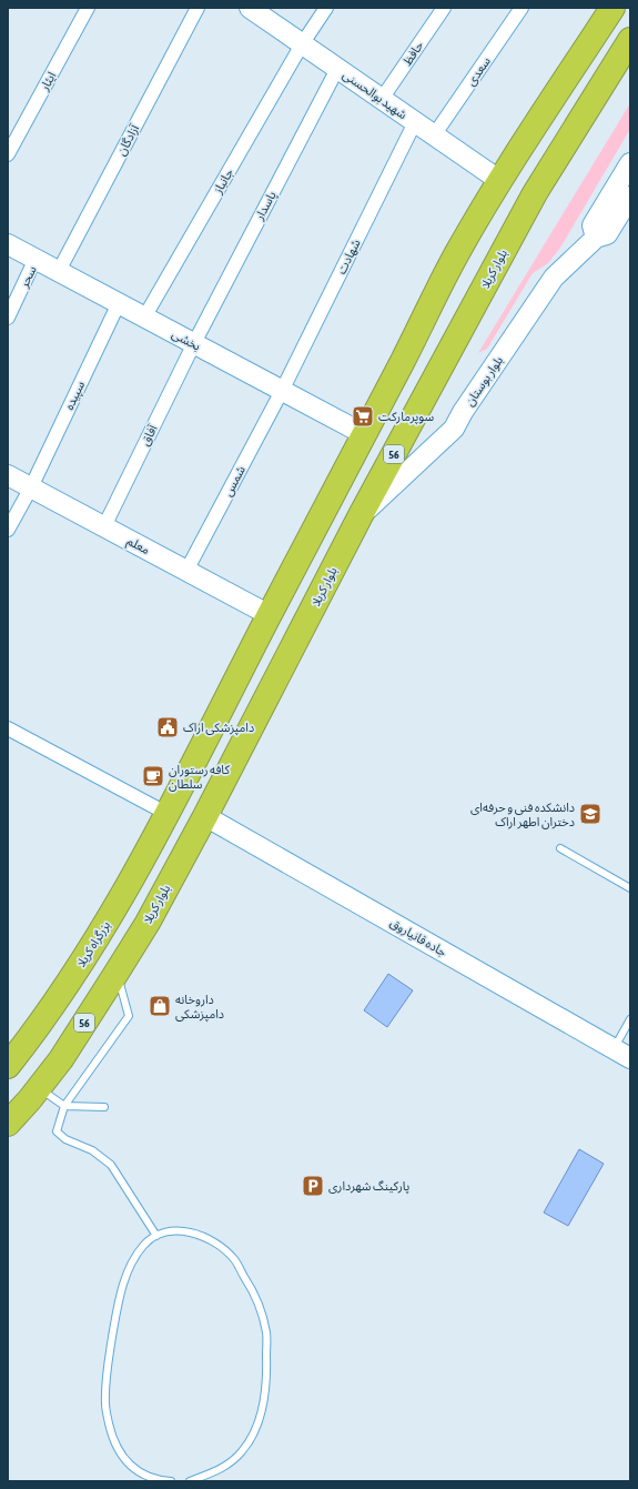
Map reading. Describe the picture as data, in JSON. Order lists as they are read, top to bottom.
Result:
{
  "streets": {
    "highway": ["بلوار کربلا", "56", "بزرگراه کربلا"],
    "street": [
      "حافظ",
      "سعدی",
      "ایثار",
      "شهید بوالحسنی",
      "آزادگان",
      "جانباز",
      "پاسدار",
      "شهادت",
      "سحر",
      "بخشی",
      "بلوار بوستان",
      "سپیده",
      "آفاق",
      "شمس",
      "معلم",
      "جاده قانیاروق"
    ]
  },
  "crossings": [
    ["حافظ", "شهید بوالحسنی"],
    ["سعدی", "شهید بوالحسنی"],
    ["شهید بوالحسنی", "جانباز"],
    ["شهید بوالحسنی", "پاسدار"],
    ["شهید بوالحسنی", "شهادت"],
    ["آزادگان", "بخشی"],
    ["جانباز", "بخشی"],
    ["پاسدار", "بخشی"],
    ["پاسدار", "آفاق"],
    ["شهادت", "بخشی"],
    ["شهادت", "شمس"],
    ["بلوار کربلا", "بلوار بوستان"],
    ["بلوار کربلا", "جاده قانیاروق"],
    ["سحر", "بخشی"],
    ["بخشی", "سپیده"],
    ["بخشی", "آفاق"],
    ["بخشی", "شمس"],
    ["سپیده", "معلم"],
    ["آفاق", "معلم"],
    ["شمس", "معلم"]
  ],
  "places": {
    "supermarket": ["سوپرمارکت"],
    "public building": ["دامپزشکی اراک"],
    "cafe": ["کافه رستوران سلطان"],
    "school or university": ["دانشکده فنی و حرفه‌ای دختران اطهر اراک"],
    "shop": ["داروخانه دامپزشکی"],
    "parking": ["پارکینگ شهرداری"]
  }
}
